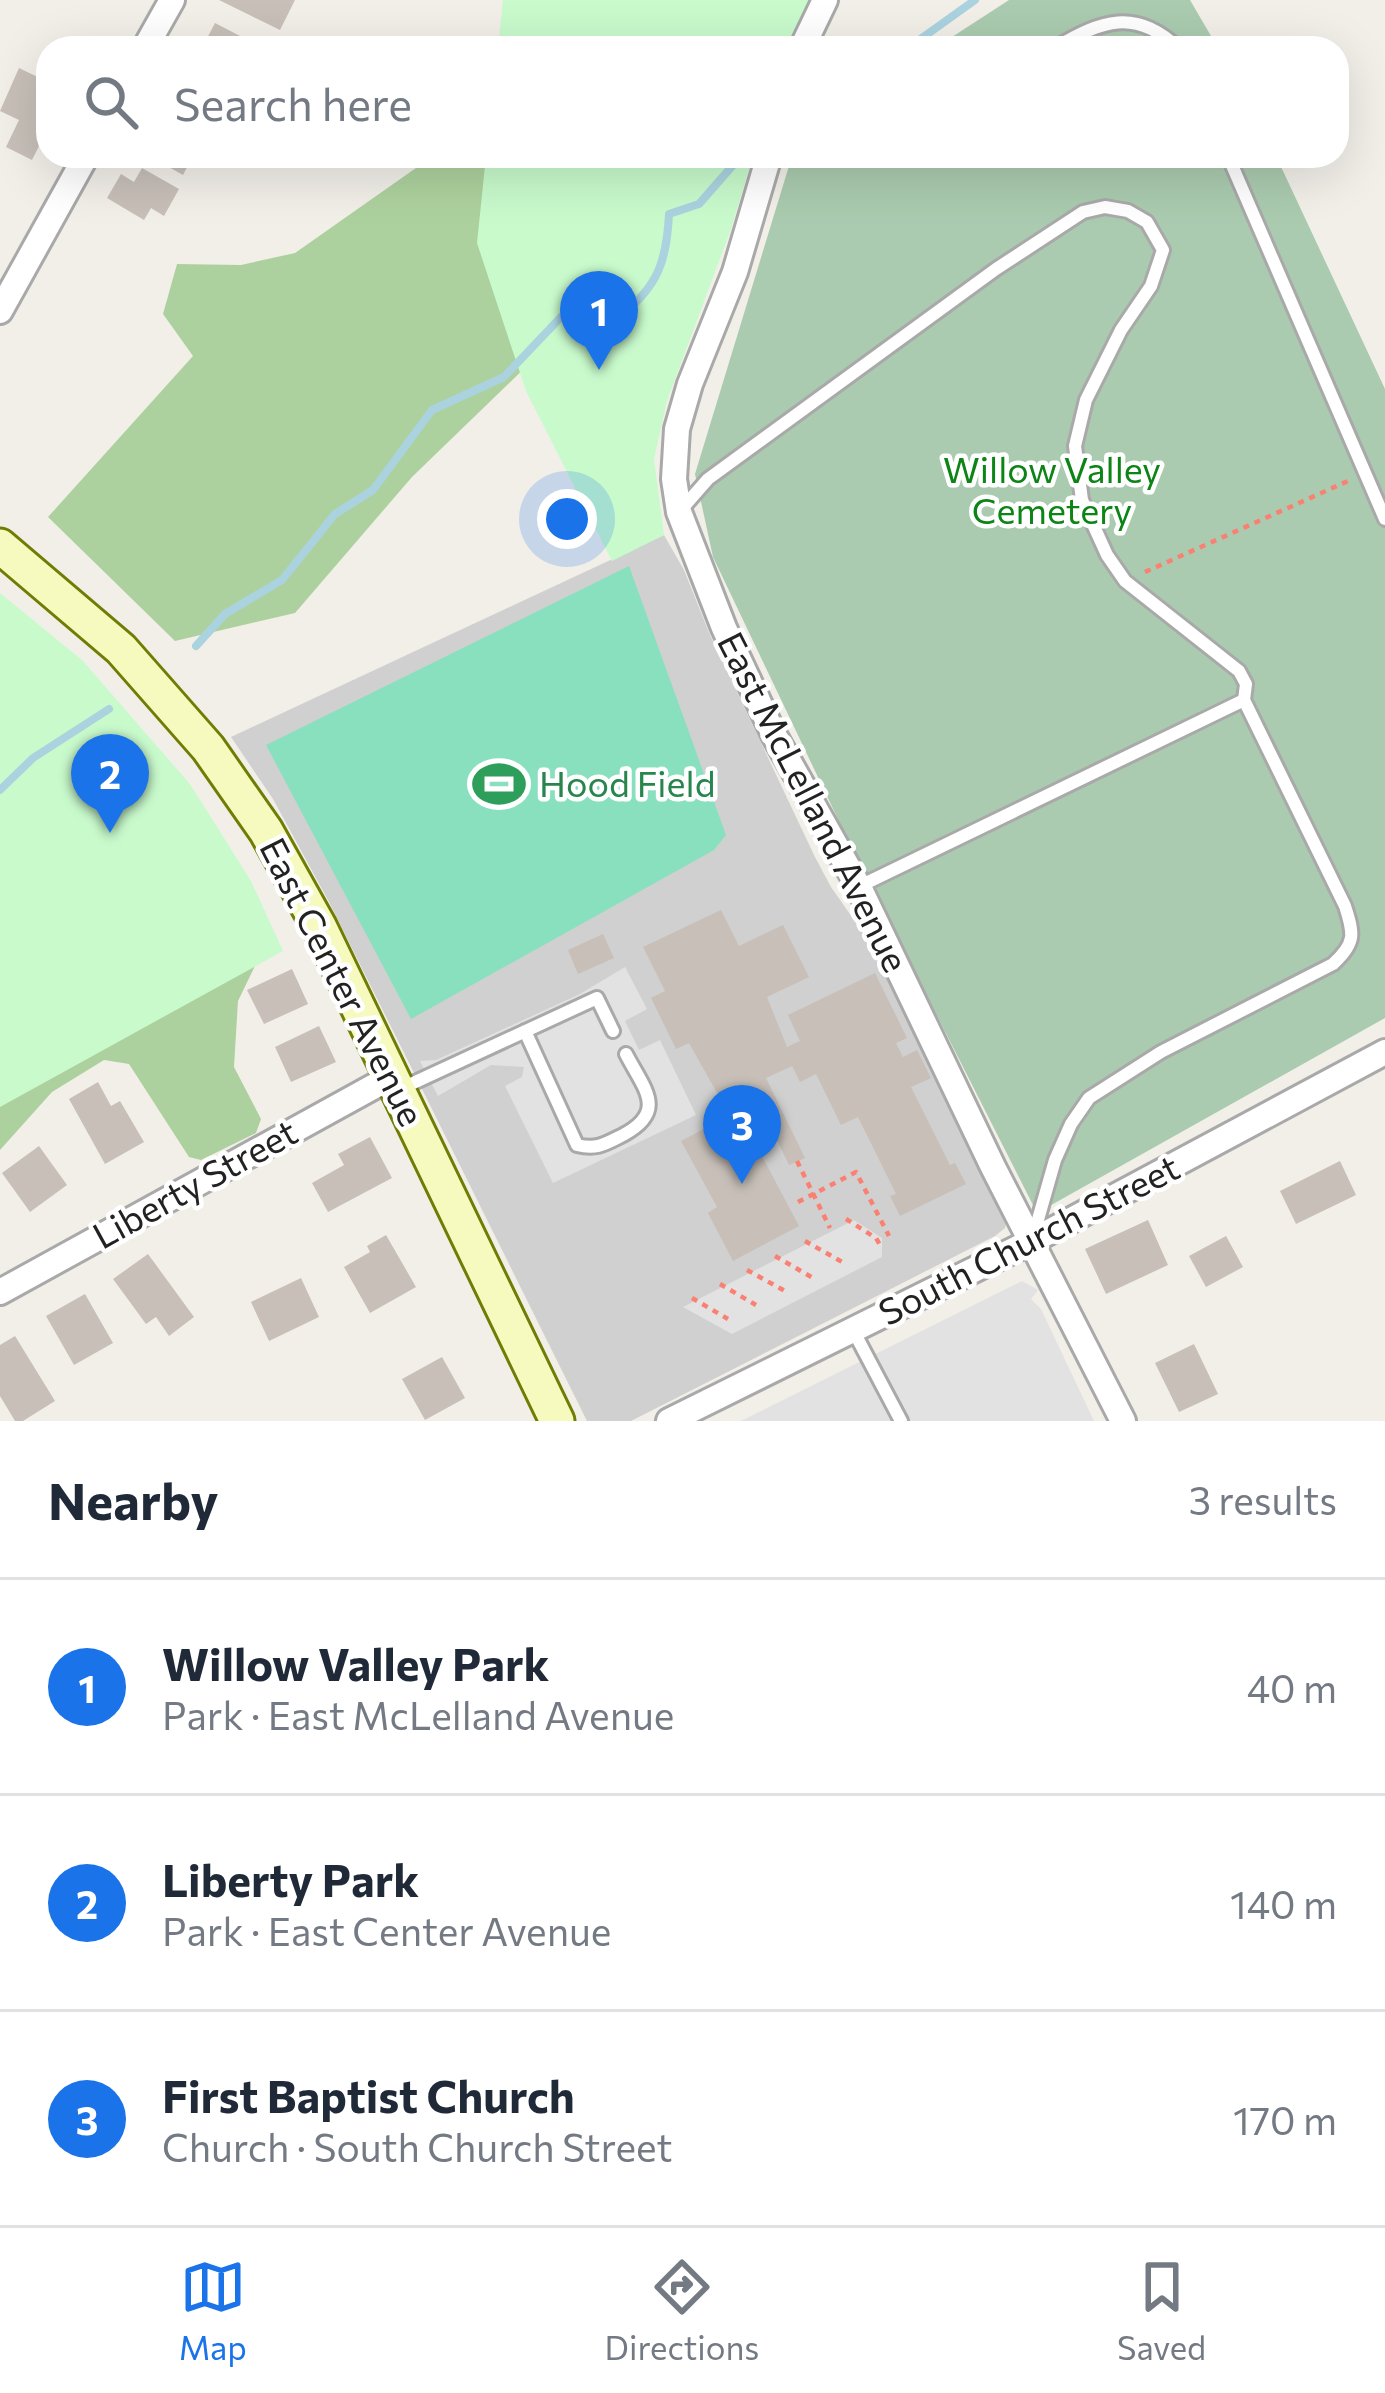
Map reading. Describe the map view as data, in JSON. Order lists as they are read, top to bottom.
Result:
{
  "streets": {
    "street": [
      "East McLelland Avenue",
      "East Center Avenue",
      "Liberty Street",
      "South Church Street"
    ]
  },
  "crossings": [
    ["East McLelland Avenue", "South Church Street"],
    ["East Center Avenue", "Liberty Street"]
  ],
  "parks": ["Willow Valley Cemetery"],
  "places": {
    "sports": ["Hood Field"]
  },
  "page": {
    "search": "Search here",
    "pins": ["1", "2", "3"],
    "heading": ["Nearby", "3 results"],
    "list": [
      {
        "mark": "1",
        "name": "Willow Valley Park",
        "note": "Park · East McLelland Avenue",
        "value": "40 m"
      },
      {
        "mark": "2",
        "name": "Liberty Park",
        "note": "Park · East Center Avenue",
        "value": "140 m"
      },
      {
        "mark": "3",
        "name": "First Baptist Church",
        "note": "Church · South Church Street",
        "value": "170 m"
      }
    ],
    "nav": ["Map", "Directions", "Saved"]
  }
}
